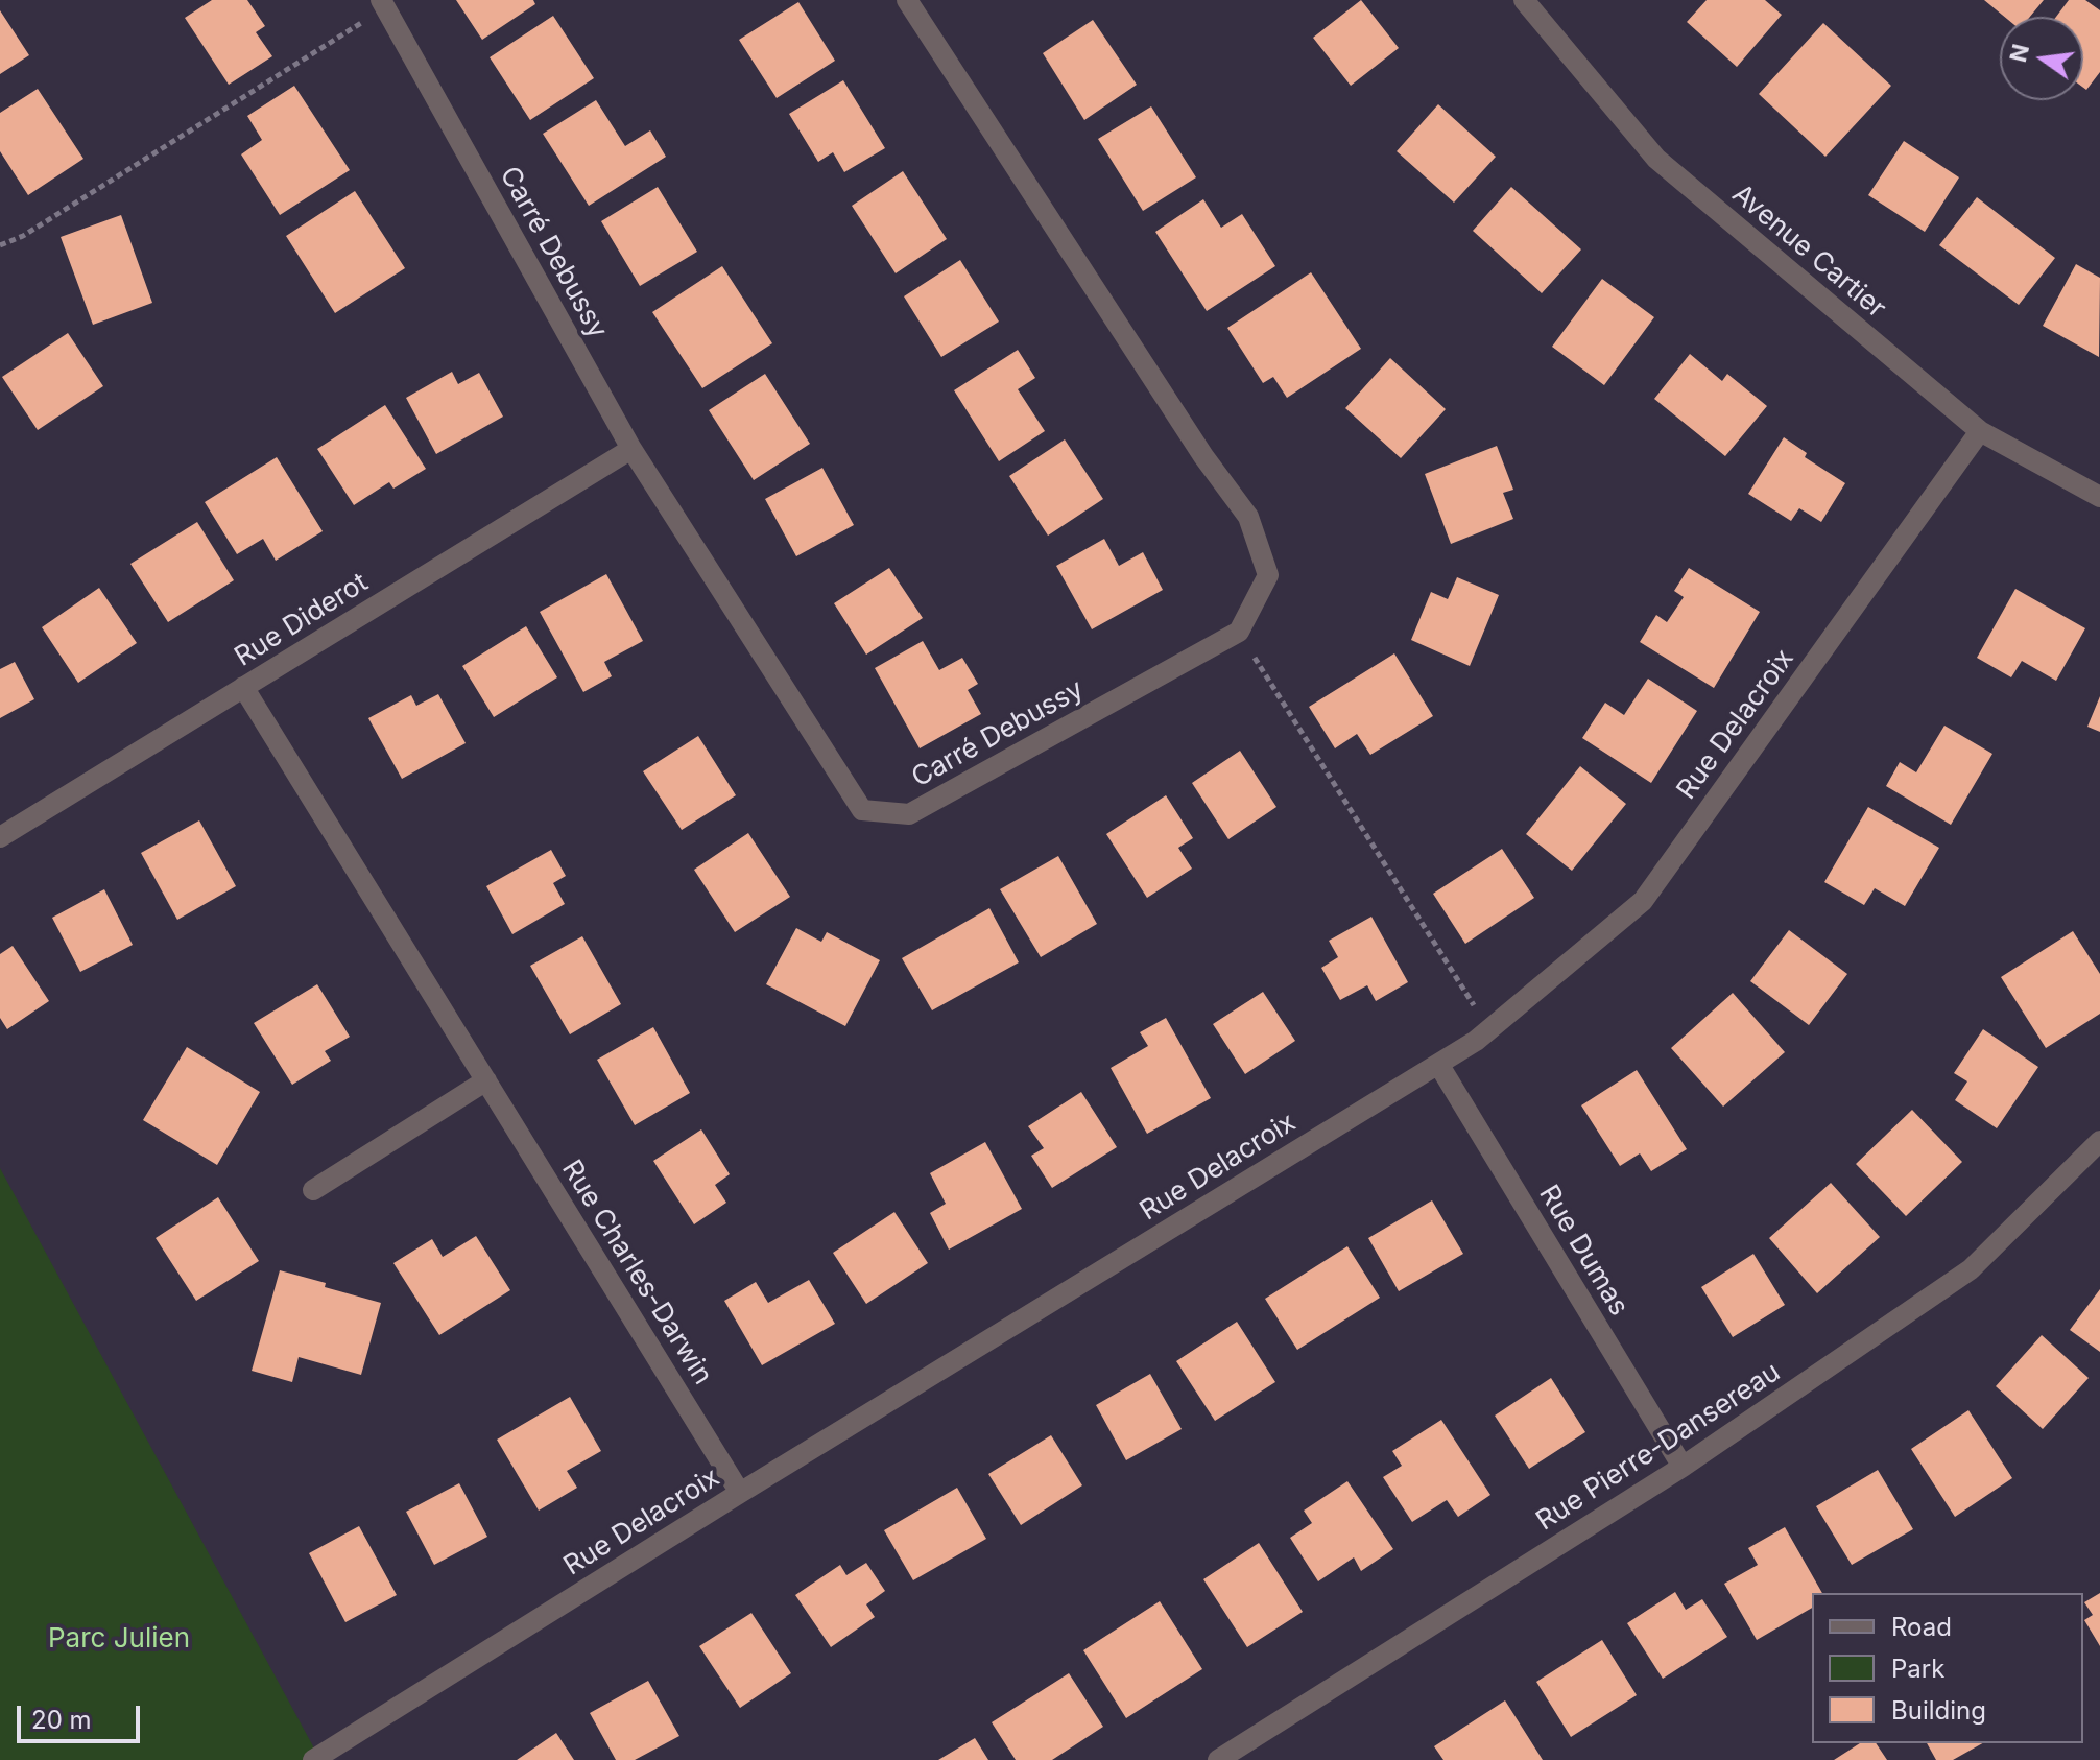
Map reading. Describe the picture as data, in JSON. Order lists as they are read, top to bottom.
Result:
{
  "streets": {
    "street": [
      "Avenue Cartier",
      "Carré Debussy",
      "Rue Diderot",
      "Rue Delacroix",
      "Rue Dumas",
      "Rue Charles-Darwin",
      "Rue Pierre-Dansereau"
    ]
  },
  "crossings": [
    ["Avenue Cartier", "Rue Delacroix"],
    ["Carré Debussy", "Rue Diderot"],
    ["Rue Diderot", "Rue Charles-Darwin"],
    ["Rue Delacroix", "Rue Dumas"],
    ["Rue Delacroix", "Rue Charles-Darwin"],
    ["Rue Dumas", "Rue Pierre-Dansereau"]
  ],
  "parks": ["Parc Julien"],
  "legend": ["Road", "Park", "Building"],
  "scale_bar": "20 m",
  "north": "left"
}
